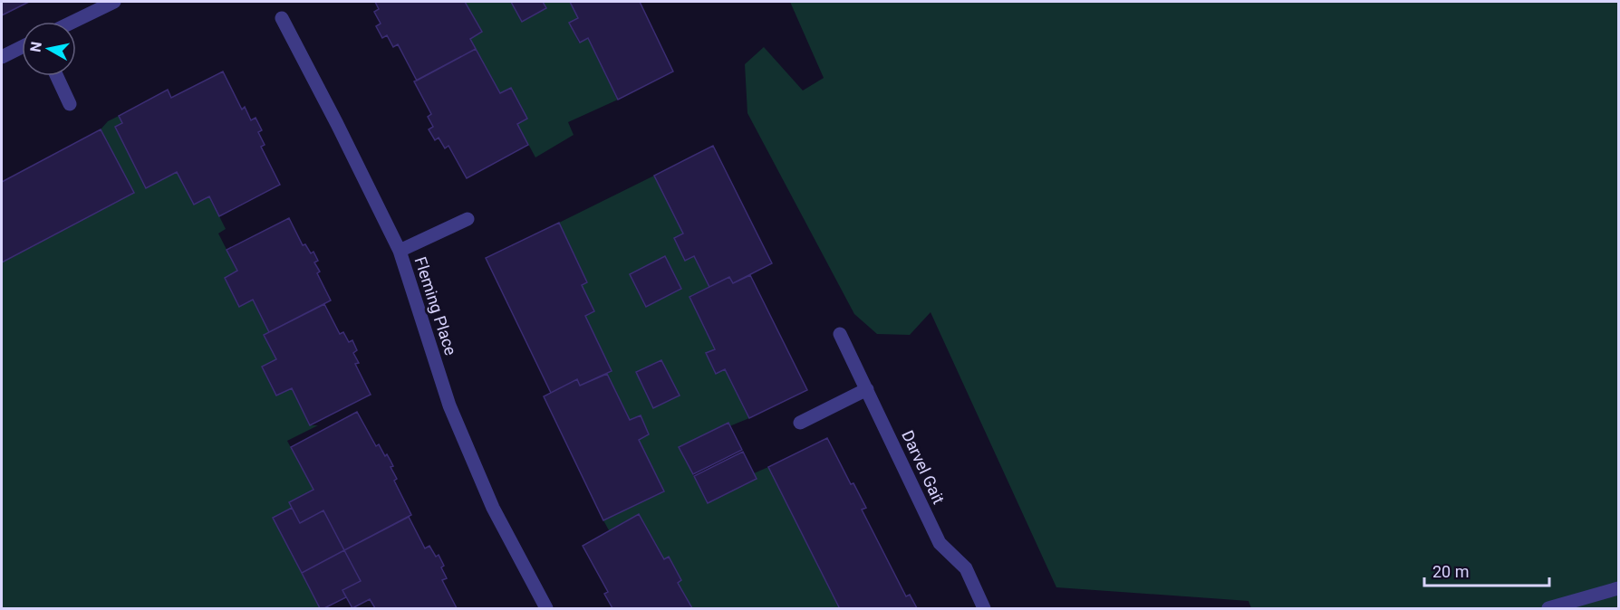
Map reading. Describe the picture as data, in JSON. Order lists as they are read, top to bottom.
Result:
{
  "streets": {
    "street": ["Fleming Place", "Darvel Gait"]
  },
  "scale_bar": "20 m",
  "north": "left"
}
